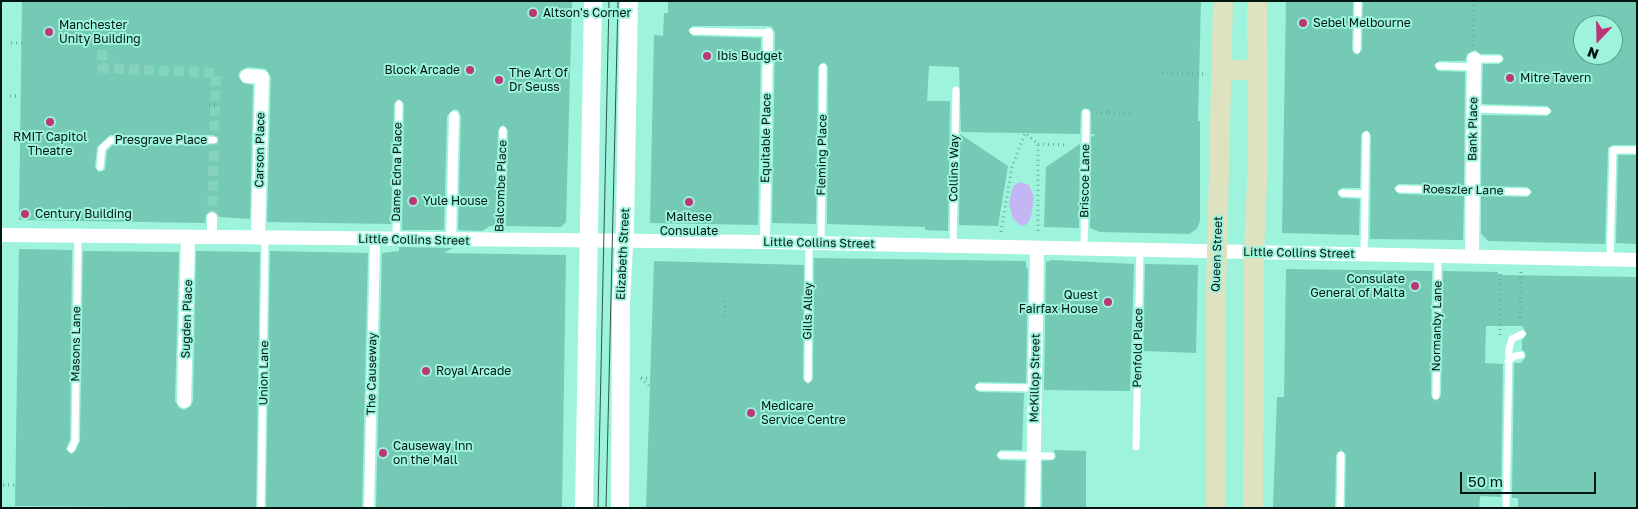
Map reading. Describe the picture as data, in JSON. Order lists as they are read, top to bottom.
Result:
{
  "streets": {
    "main road": ["Queen Street"],
    "street": [
      "Bank Place",
      "Equitable Place",
      "Carson Place",
      "Little Collins Street",
      "Elizabeth Street",
      "Sugden Place",
      "The Causeway",
      "McKillop Street"
    ],
    "lane": [
      "Presgrave Place",
      "Fleming Place",
      "Collins Way",
      "Dame Edna Place",
      "Briscoe Lane",
      "Balcombe Place",
      "Roeszler Lane",
      "Gills Alley",
      "Normanby Lane",
      "Masons Lane",
      "Penfold Place",
      "Union Lane"
    ]
  },
  "crossings": [
    ["Bank Place", "Roeszler Lane"],
    ["Bank Place", "Little Collins Street"],
    ["Equitable Place", "Little Collins Street"],
    ["Carson Place", "Little Collins Street"],
    ["Carson Place", "Union Lane"],
    ["Fleming Place", "Little Collins Street"],
    ["Fleming Place", "Gills Alley"],
    ["Collins Way", "Little Collins Street"],
    ["Dame Edna Place", "Little Collins Street"],
    ["Briscoe Lane", "Little Collins Street"],
    ["Balcombe Place", "Little Collins Street"],
    ["Little Collins Street", "Elizabeth Street"],
    ["Little Collins Street", "Queen Street"],
    ["Little Collins Street", "Gills Alley"],
    ["Little Collins Street", "Sugden Place"],
    ["Little Collins Street", "Normanby Lane"],
    ["Little Collins Street", "Masons Lane"],
    ["Little Collins Street", "Penfold Place"],
    ["Little Collins Street", "Union Lane"],
    ["Little Collins Street", "The Causeway"],
    ["Little Collins Street", "McKillop Street"]
  ],
  "places": [
    "Altson's Corner",
    "Sebel Melbourne",
    "Manchester Unity Building",
    "Ibis Budget",
    "Block Arcade",
    "Mitre Tavern",
    "The Art Of Dr Seuss",
    "RMIT Capitol Theatre",
    "Yule House",
    "Maltese Consulate",
    "Century Building",
    "Consulate General of Malta",
    "Quest Fairfax House",
    "Royal Arcade",
    "Medicare Service Centre",
    "Causeway Inn on the Mall"
  ],
  "scale_bar": "50 m",
  "north": "bottom"
}
